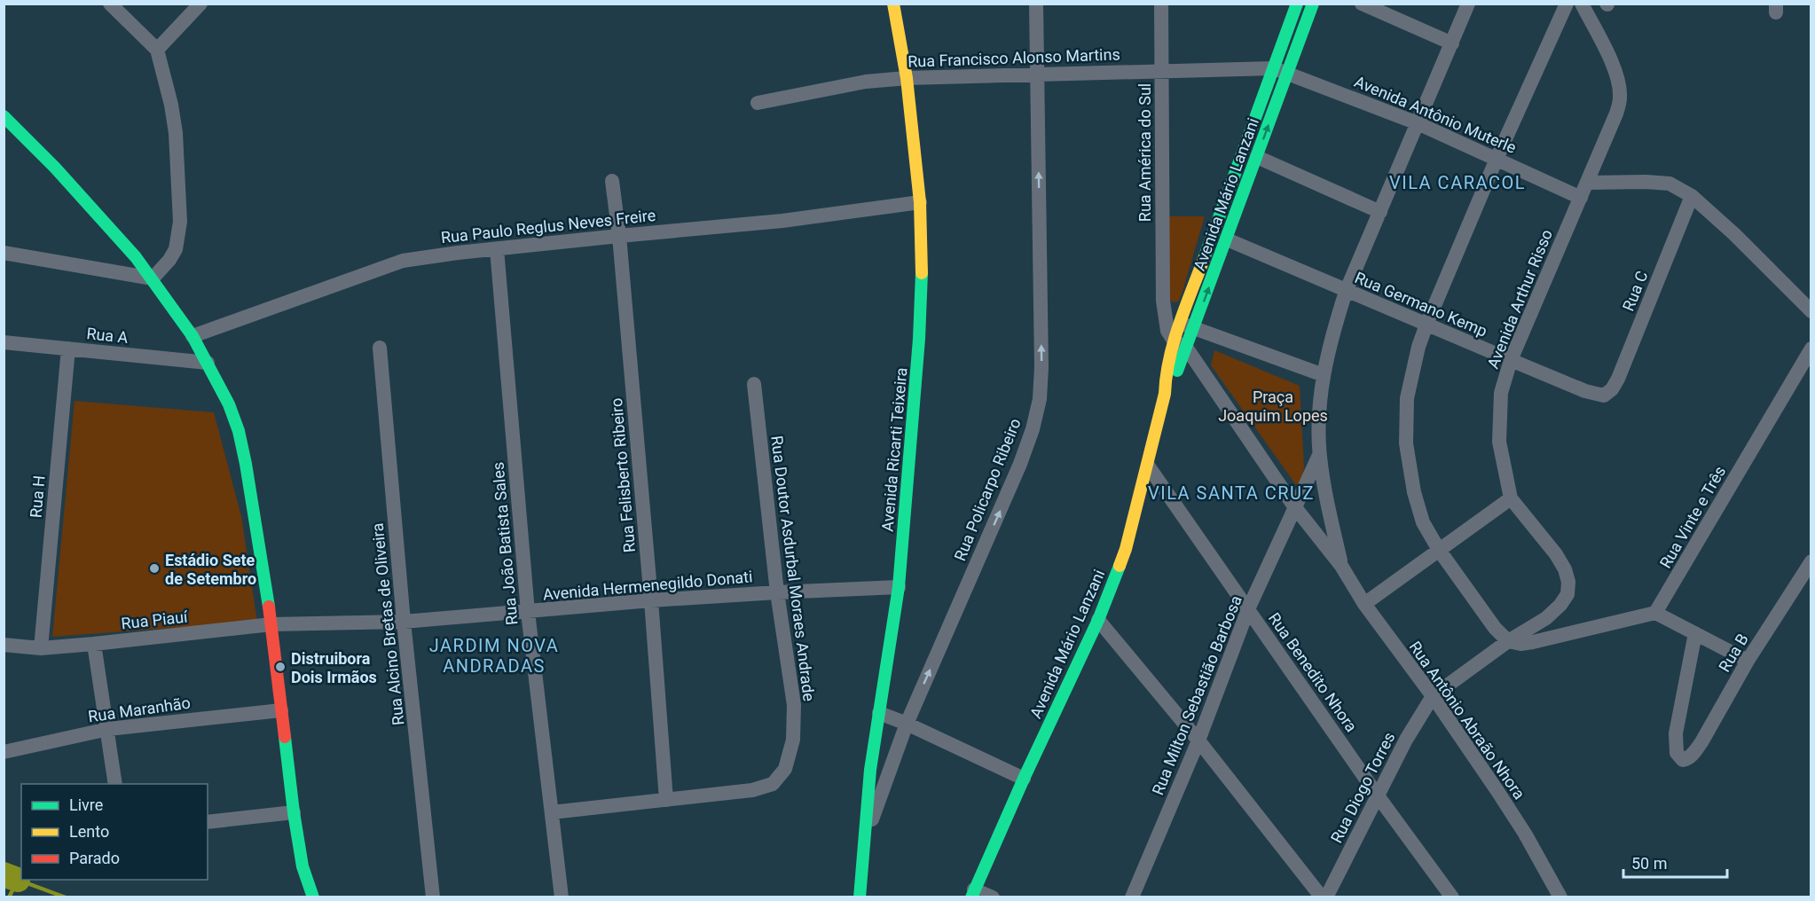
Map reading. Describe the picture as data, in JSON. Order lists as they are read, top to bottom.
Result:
{
  "streets": {
    "street": [
      "Rua Francisco Alonso Martins",
      "Avenida Antônio Muterle",
      "Rua América do Sul",
      "Avenida Mário Lanzani",
      "Rua Paulo Reglus Neves Freire",
      "Rua C",
      "Avenida Arthur Risso",
      "Rua Germano Kemp",
      "Rua A",
      "Avenida Ricarti Teixeira",
      "Rua Felisberto Ribeiro",
      "Rua Policarpo Ribeiro",
      "Rua H",
      "Rua Vinte e Três",
      "Rua João Batista Sales",
      "Rua Doutor Asdurbal Moraes Andrade",
      "Avenida Hermenegildo Donati",
      "Rua Piauí",
      "Rua Alcino Bretas de Oliveira",
      "Rua B",
      "Rua Benedito Nhora",
      "Rua Milton Sebastião Barbosa",
      "Rua Maranhão",
      "Rua Antônio Abraão Nhora",
      "Rua Diogo Torres"
    ]
  },
  "crossings": [
    ["Rua Francisco Alonso Martins", "Avenida Antônio Muterle"],
    ["Rua Francisco Alonso Martins", "Rua América do Sul"],
    ["Rua Francisco Alonso Martins", "Avenida Mário Lanzani"],
    ["Rua Francisco Alonso Martins", "Avenida Ricarti Teixeira"],
    ["Rua Francisco Alonso Martins", "Rua Policarpo Ribeiro"],
    ["Avenida Antônio Muterle", "Avenida Mário Lanzani"],
    ["Avenida Antônio Muterle", "Avenida Arthur Risso"],
    ["Rua América do Sul", "Avenida Mário Lanzani"],
    ["Avenida Mário Lanzani", "Rua Germano Kemp"],
    ["Avenida Mário Lanzani", "Rua Benedito Nhora"],
    ["Rua Paulo Reglus Neves Freire", "Avenida Ricarti Teixeira"],
    ["Rua Paulo Reglus Neves Freire", "Rua Felisberto Ribeiro"],
    ["Rua Paulo Reglus Neves Freire", "Rua João Batista Sales"],
    ["Rua C", "Rua Germano Kemp"],
    ["Avenida Arthur Risso", "Rua Germano Kemp"],
    ["Avenida Arthur Risso", "Rua Antônio Abraão Nhora"],
    ["Avenida Arthur Risso", "Rua Diogo Torres"],
    ["Rua A", "Rua H"],
    ["Avenida Ricarti Teixeira", "Rua Policarpo Ribeiro"],
    ["Avenida Ricarti Teixeira", "Avenida Hermenegildo Donati"],
    ["Rua Felisberto Ribeiro", "Rua Doutor Asdurbal Moraes Andrade"],
    ["Rua Felisberto Ribeiro", "Avenida Hermenegildo Donati"],
    ["Rua H", "Rua Piauí"],
    ["Rua João Batista Sales", "Avenida Hermenegildo Donati"],
    ["Rua Doutor Asdurbal Moraes Andrade", "Avenida Hermenegildo Donati"],
    ["Avenida Hermenegildo Donati", "Rua Piauí"],
    ["Avenida Hermenegildo Donati", "Rua Alcino Bretas de Oliveira"],
    ["Rua Benedito Nhora", "Rua Milton Sebastião Barbosa"],
    ["Rua Benedito Nhora", "Rua Diogo Torres"],
    ["Rua Antônio Abraão Nhora", "Rua Diogo Torres"]
  ],
  "one_way": ["Rua Policarpo Ribeiro"],
  "districts": ["VILA CARACOL", "VILA SANTA CRUZ", "JARDIM NOVA ANDRADAS"],
  "parks": ["Praça Joaquim Lopes"],
  "places": ["Estádio Sete de Setembro", "Distruibora Dois Irmãos"],
  "legend": ["Livre", "Lento", "Parado"],
  "scale_bar": "50 m"
}
